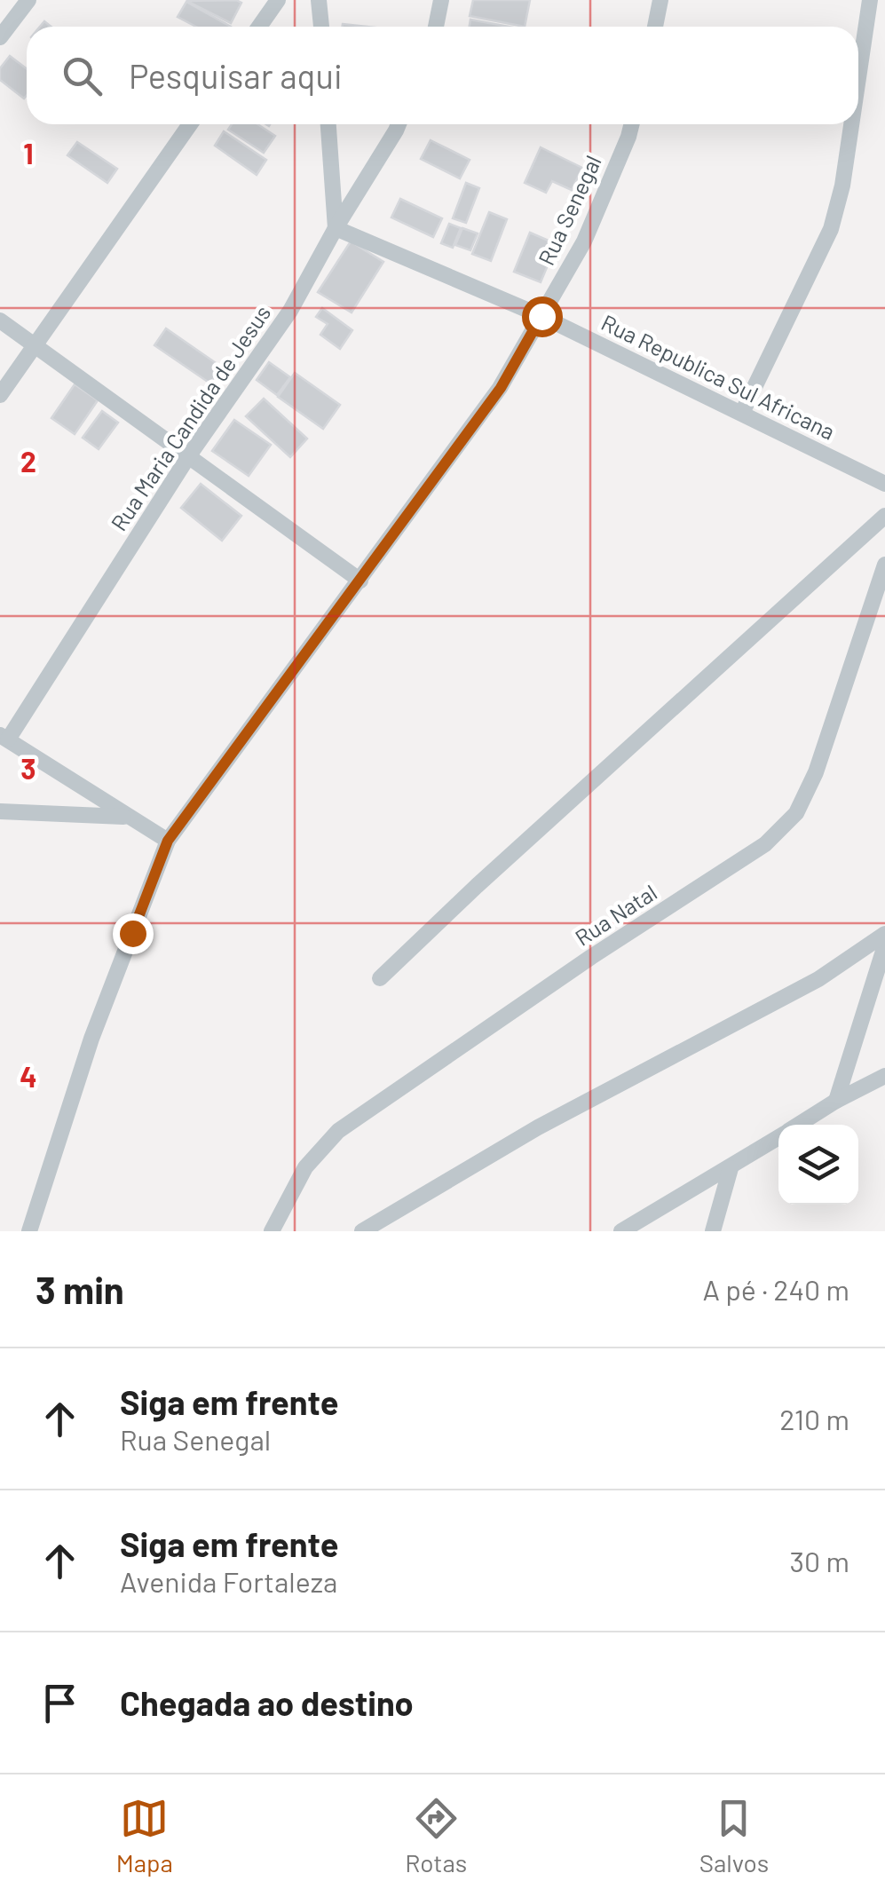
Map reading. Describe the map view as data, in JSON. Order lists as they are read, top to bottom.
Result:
{
  "streets": {
    "street": [
      "Rua Senegal",
      "Rua Republica Sul Africana",
      "Rua Maria Candida de Jesus",
      "Rua Natal"
    ]
  },
  "crossings": [
    ["Rua Senegal", "Rua Republica Sul Africana"],
    ["Rua Republica Sul Africana", "Rua Maria Candida de Jesus"]
  ],
  "page": {
    "search": "Pesquisar aqui",
    "heading": ["3 min", "A pé · 240 m"],
    "list": [
      ["Siga em frente", "Rua Senegal", "210 m"],
      ["Siga em frente", "Avenida Fortaleza", "30 m"],
      "Chegada ao destino"
    ],
    "nav": ["Mapa", "Rotas", "Salvos"]
  },
  "grid": {
    "rows": [
      "1",
      "2",
      "3",
      "4"
    ]
  }
}
